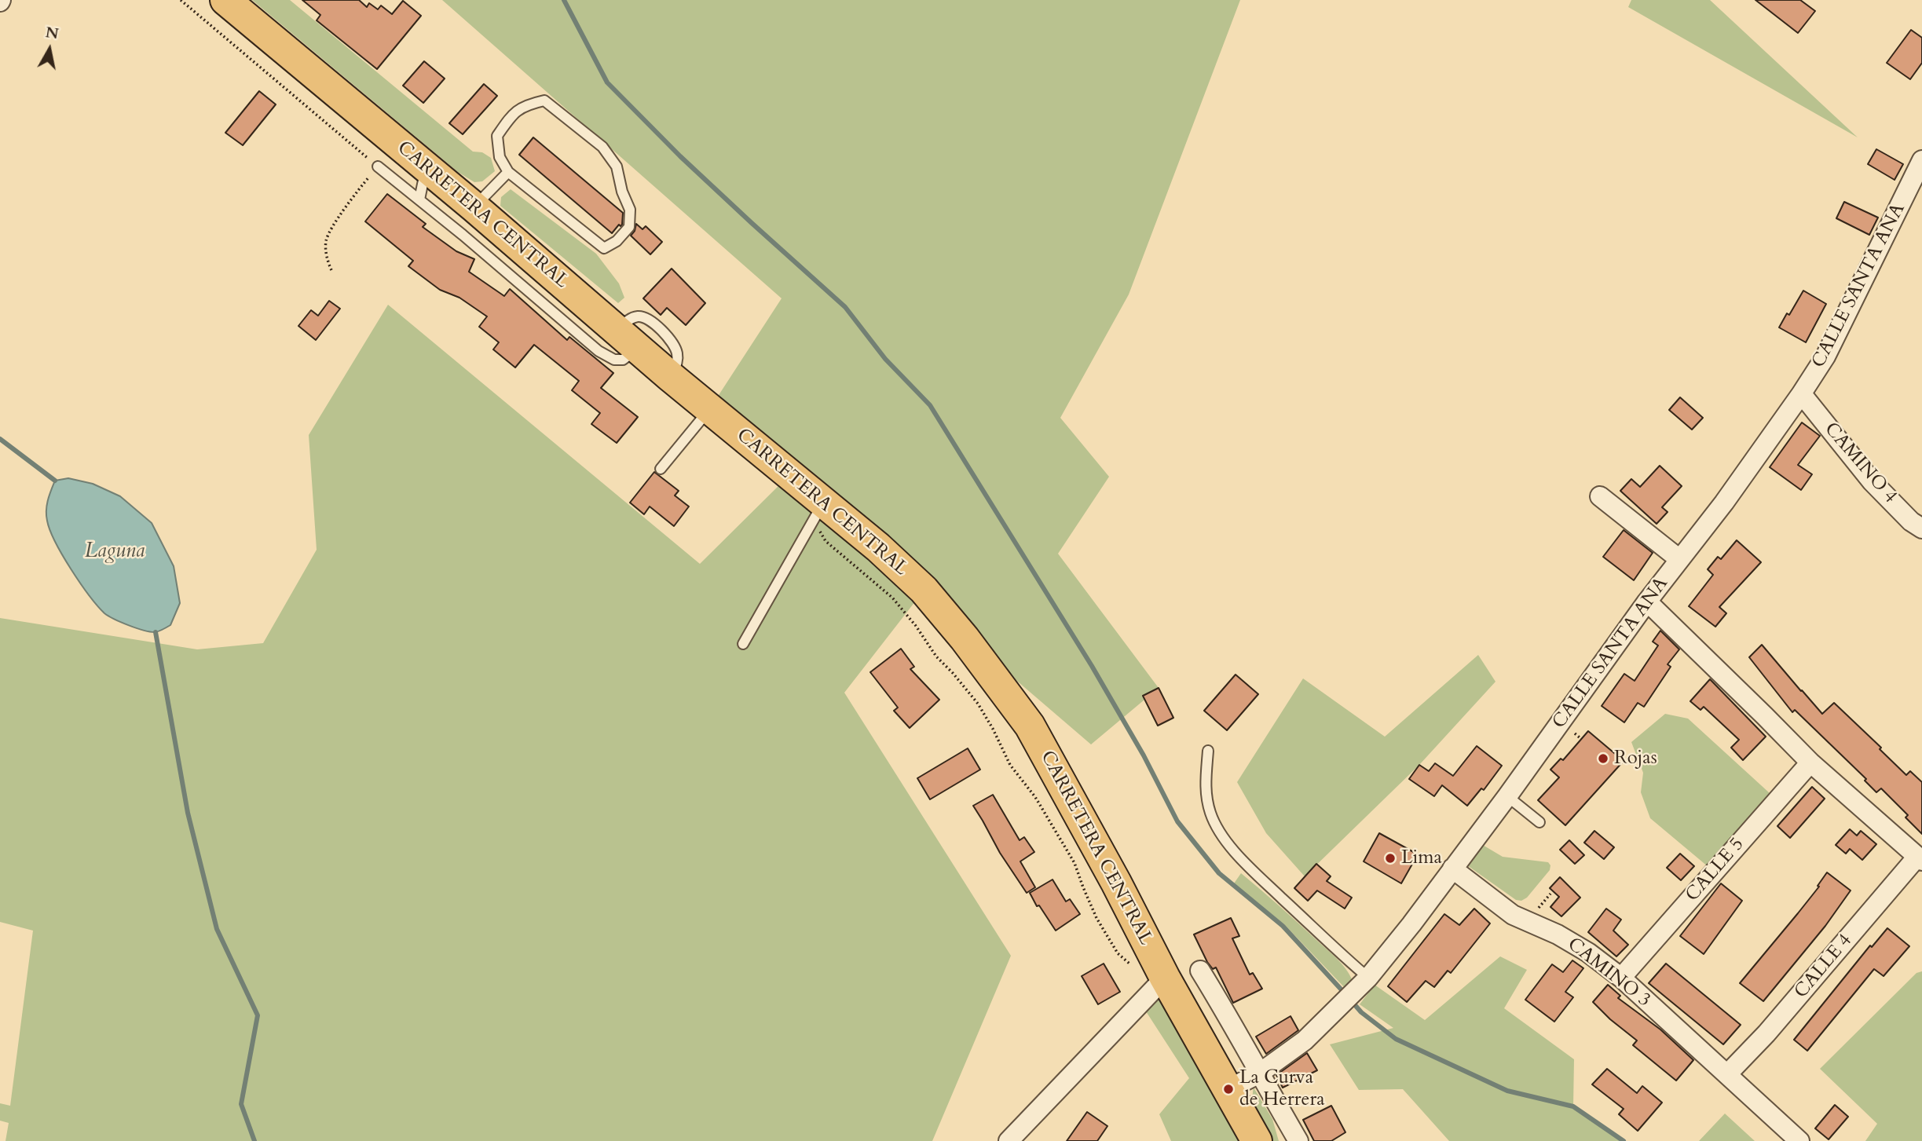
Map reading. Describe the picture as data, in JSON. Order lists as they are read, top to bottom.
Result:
{
  "streets": {
    "highway": ["CARRETERA CENTRAL"],
    "street": [
      "CALLE SANTA ANA",
      "CAMINO 4",
      "CALLE 5",
      "CALLE 4",
      "CAMINO 3"
    ]
  },
  "crossings": [
    ["CARRETERA CENTRAL", "CALLE SANTA ANA"],
    ["CALLE SANTA ANA", "CAMINO 4"],
    ["CALLE SANTA ANA", "CAMINO 3"],
    ["CALLE 5", "CAMINO 3"],
    ["CALLE 4", "CAMINO 3"]
  ],
  "water": ["Laguna"],
  "places": ["Rojas", "Lima", "La Curva de Herrera"],
  "north": "top"
}
